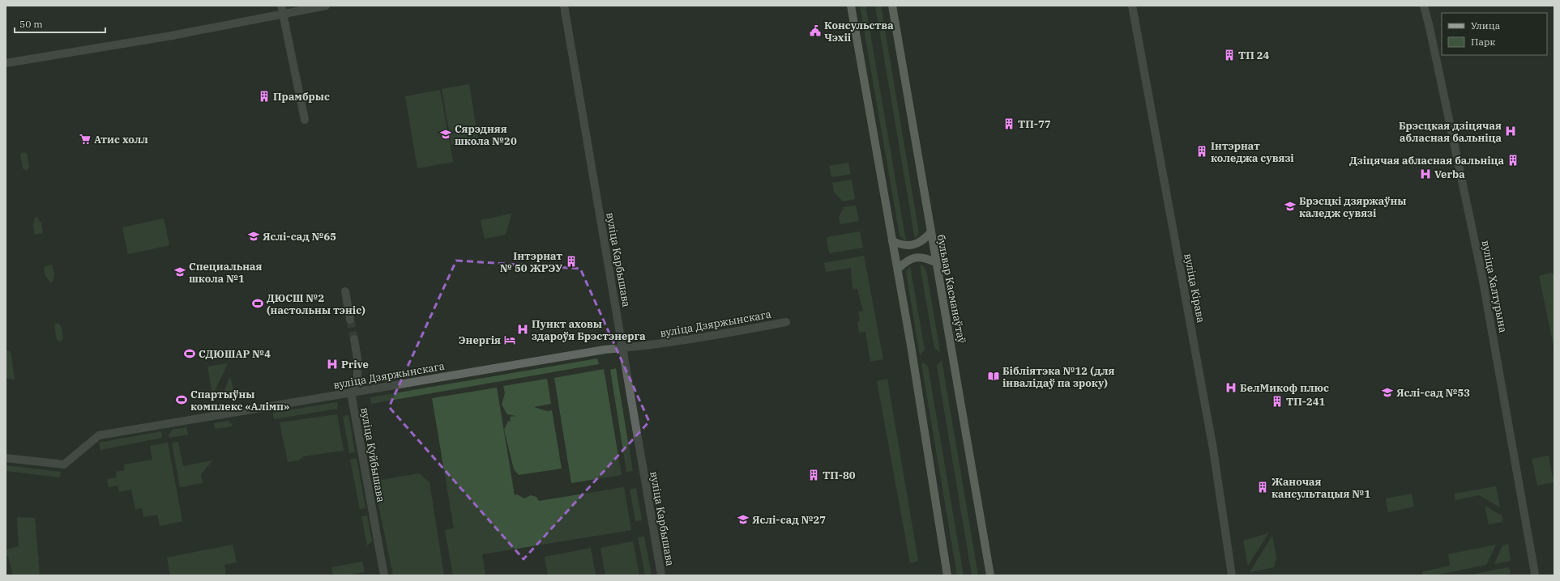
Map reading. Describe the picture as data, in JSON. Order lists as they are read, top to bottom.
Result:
{
  "streets": {
    "main road": ["бульвар Касманаўтаў"],
    "street": [
      "вуліца Карбышава",
      "вуліца Халтурына",
      "вуліца Кірава",
      "вуліца Дзяржынскага",
      "вуліца Куйбышава"
    ]
  },
  "crossings": [
    ["вуліца Карбышава", "вуліца Дзяржынскага"],
    ["вуліца Дзяржынскага", "вуліца Куйбышава"]
  ],
  "places": {
    "public building": ["Консульства Чэхіі"],
    "building": [
      "ТП 24",
      "Прамбрыс",
      "ТП-77",
      "Інтэрнат коледжа сувязі",
      "Дзіцячая абласная бальніца",
      "Інтэрнат № 50 ЖРЭУ",
      "ТП-241",
      "ТП-80",
      "Жаночая кансультацыя №1"
    ],
    "hospital": [
      "Брэсцкая дзіцячая абласная бальніца",
      "Verba",
      "Пункт аховы здароўя Брэстэнерга",
      "Prive",
      "БелМикоф плюс"
    ],
    "school or university": [
      "Сярэдняя школа №20",
      "Брэсцкі дзяржаўны каледж сувязі",
      "Яслі-сад №65",
      "Специальная школа №1",
      "Яслі-сад №53",
      "Яслі-сад №27"
    ],
    "supermarket": ["Атис холл"],
    "sports": ["ДЮСШ №2 (настольны тэніс)", "СДЮШАР №4", "Спартыўны комплекс «Алімп»"],
    "hotel": ["Энергія"],
    "library": ["Бібліятэка №12 (для інвалідаў па зроку)"]
  },
  "legend": ["Улица", "Парк"],
  "scale_bar": "50 m"
}
